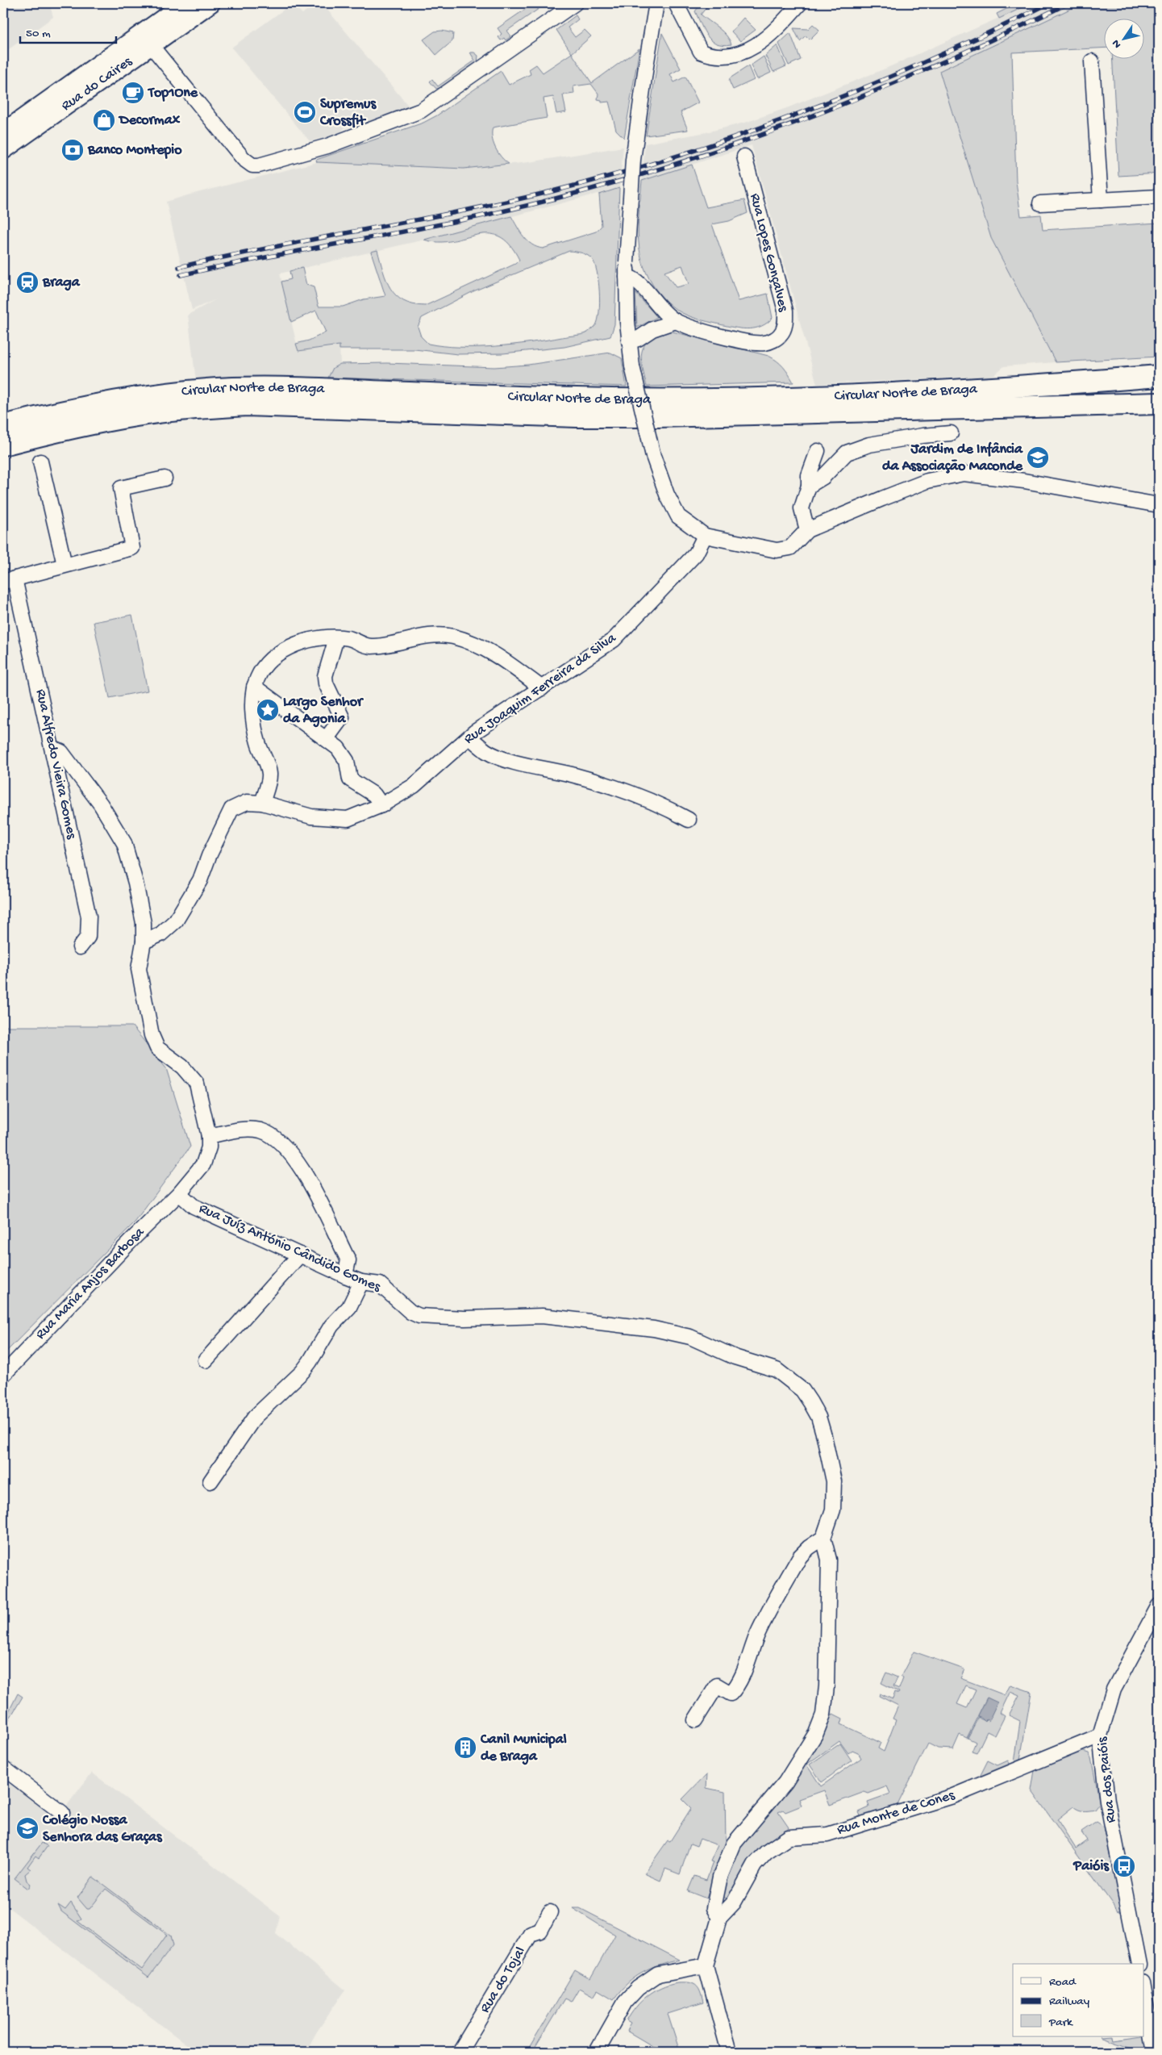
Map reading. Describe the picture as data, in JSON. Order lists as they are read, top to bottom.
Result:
{
  "streets": {
    "highway": ["Circular Norte de Braga"],
    "main road": ["Rua do Caires"],
    "street": [
      "Rua Lopes Gonçalves",
      "Rua Joaquim Ferreira da Silva",
      "Rua Alfredo Vieira Gomes",
      "Rua Juíz António Cândido Gomes",
      "Rua Maria Anjos Barbosa",
      "Rua dos Paióis",
      "Rua Monte de Cones",
      "Rua do Tojal"
    ]
  },
  "crossings": [
    ["Rua Juíz António Cândido Gomes", "Rua Maria Anjos Barbosa"],
    ["Rua dos Paióis", "Rua Monte de Cones"]
  ],
  "places": {
    "cafe": ["Top1One"],
    "sports": ["Supremus Crossfit"],
    "shop": ["Decormax"],
    "bank": ["Banco Montepio"],
    "station": ["Braga"],
    "school or university": ["Jardim de Infância da Associação Maconde", "Colégio Nossa Senhora das Graças"],
    "place": ["Largo Senhor da Agonia"],
    "building": ["Canil Municipal de Braga"],
    "bus stop": ["Paióis"]
  },
  "legend": ["Road", "Railway", "Park"],
  "scale_bar": "50 m",
  "north": "bottom left"
}
